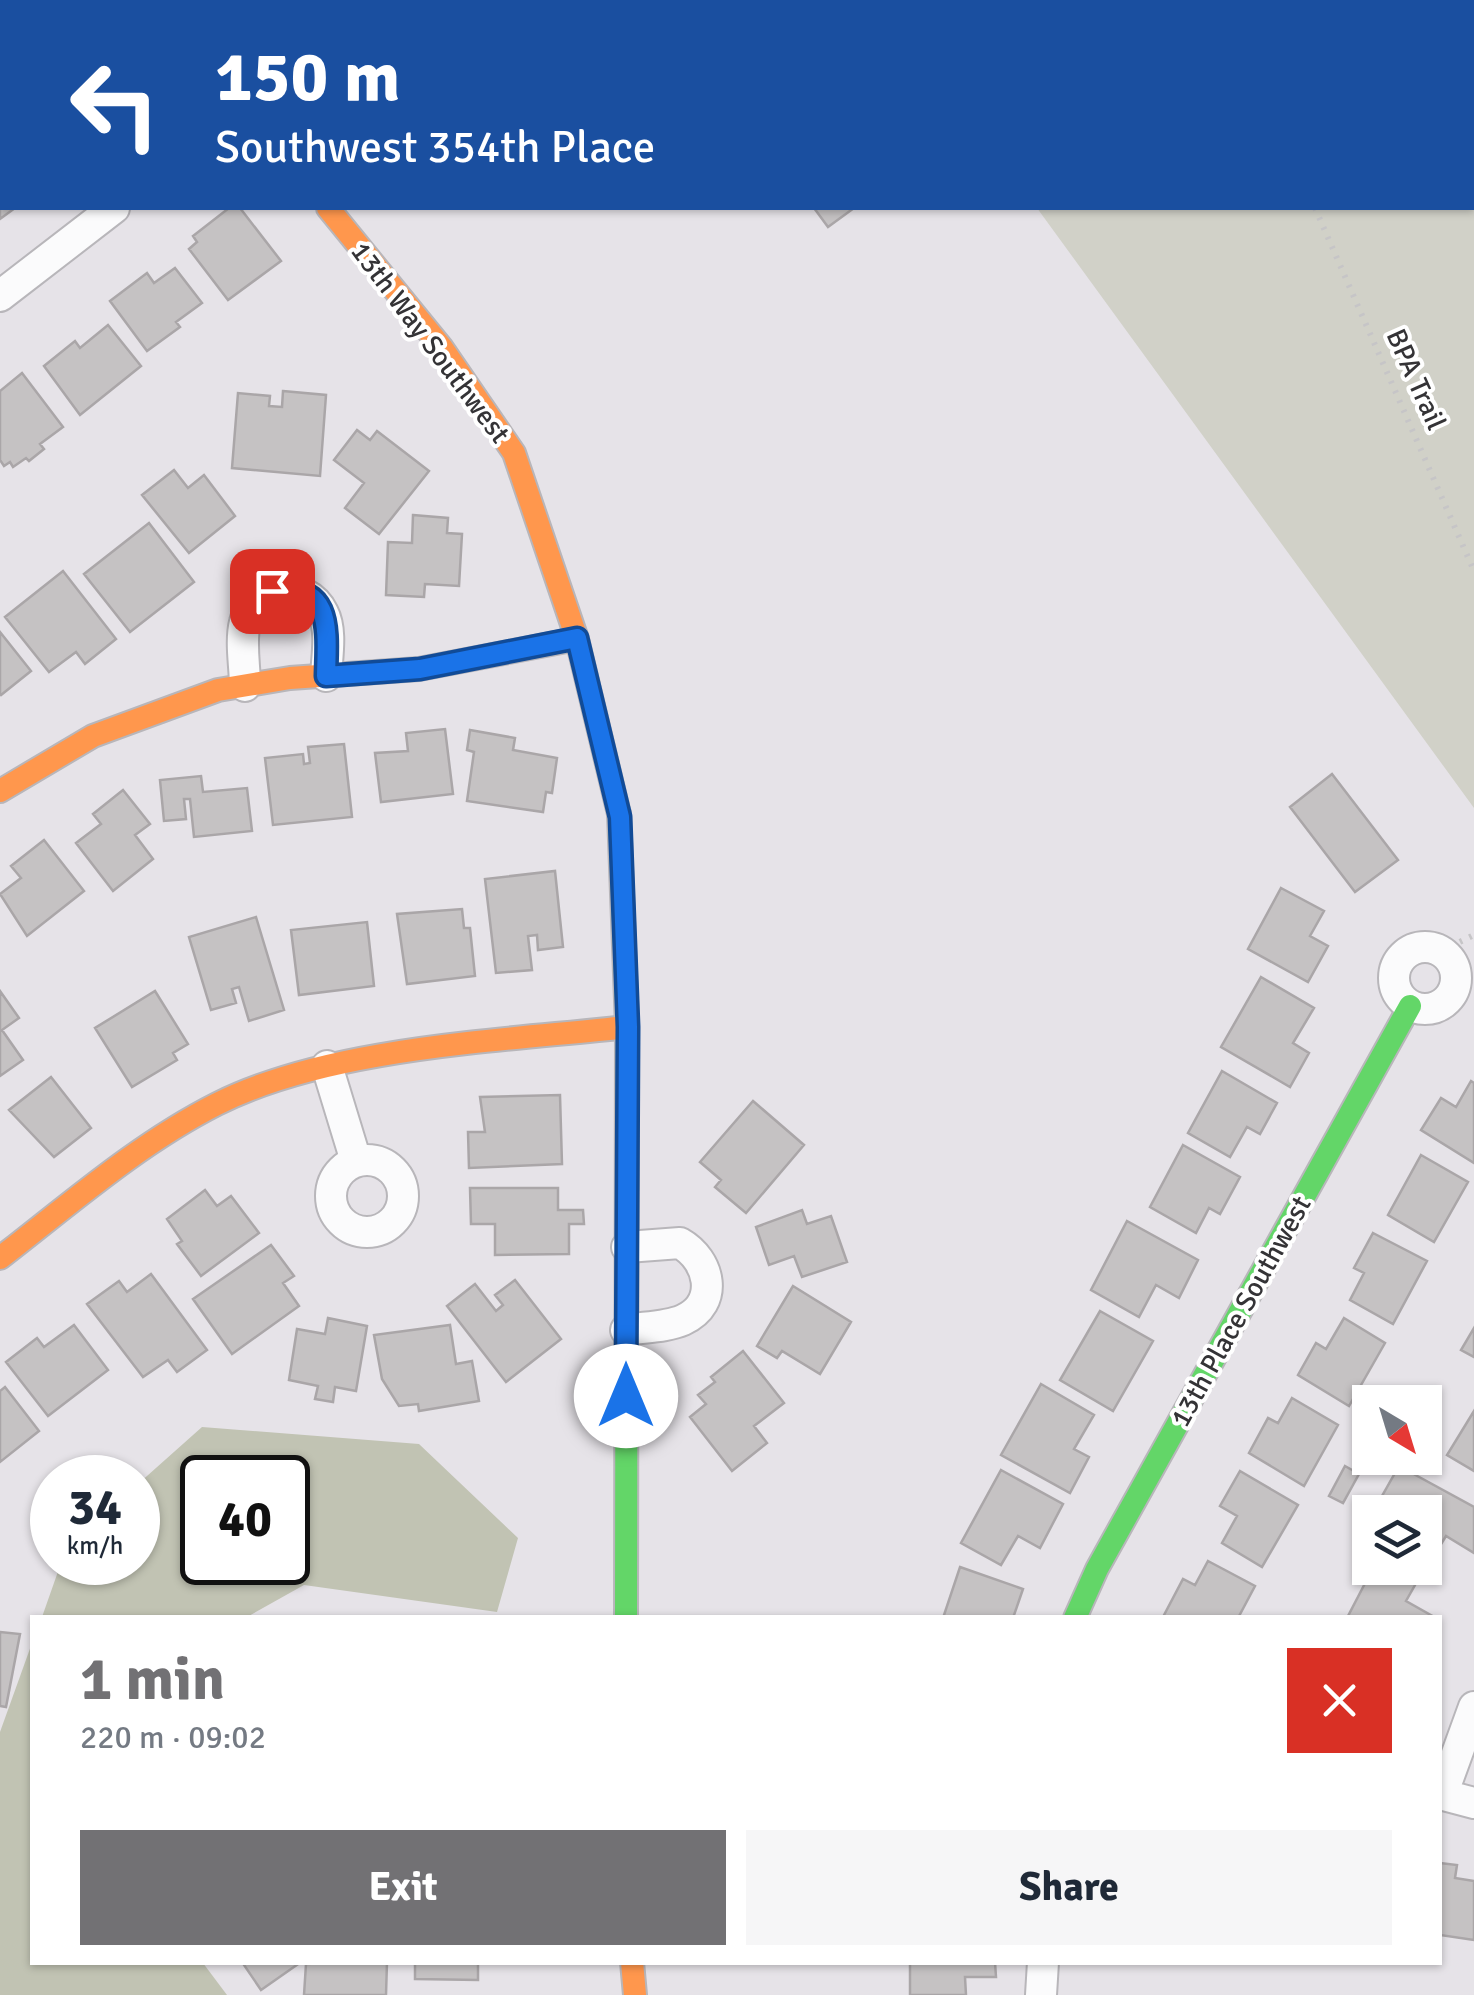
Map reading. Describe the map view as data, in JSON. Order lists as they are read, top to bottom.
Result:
{
  "streets": {
    "street": ["13th Way Southwest", "13th Place Southwest"],
    "path": ["BPA Trail"]
  },
  "north": "bottom right",
  "page": {
    "turn": ["150 m", "Southwest 354th Place"],
    "speed": "34 km/h",
    "limit": "40",
    "heading": ["1 min", "220 m · 09:02"],
    "buttons": ["Exit", "Share"]
  }
}
